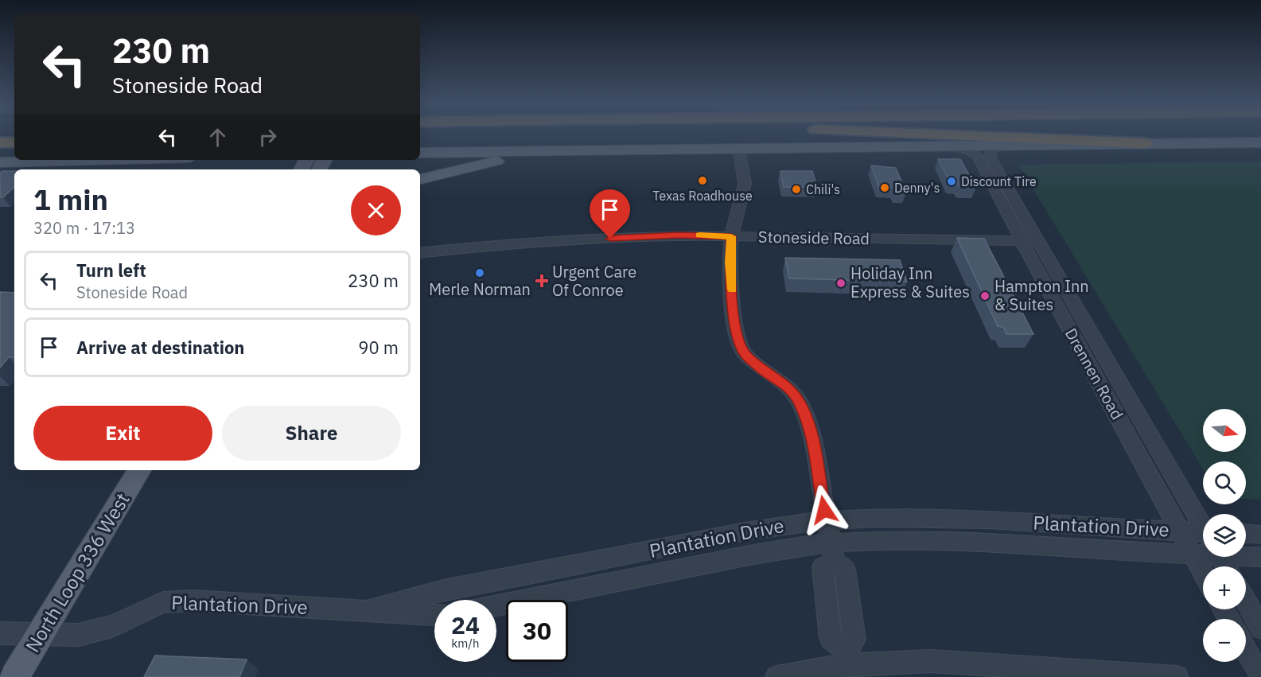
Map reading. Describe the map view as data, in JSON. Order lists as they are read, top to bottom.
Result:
{
  "streets": {
    "main road": ["North Loop 336 West"],
    "street": ["Stoneside Road", "Drennen Road", "Plantation Drive"]
  },
  "crossings": [
    ["Stoneside Road", "Drennen Road"],
    ["Drennen Road", "Plantation Drive"],
    ["Plantation Drive", "North Loop 336 West"]
  ],
  "places": {
    "other": [
      "Texas Roadhouse",
      "Discount Tire",
      "Denny's",
      "Chili's",
      "Merle Norman",
      "Holiday Inn Express & Suites",
      "Hampton Inn & Suites"
    ],
    "health": ["Urgent Care Of Conroe"]
  },
  "north": "right",
  "page": {
    "turn": ["230 m", "Stoneside Road"],
    "heading": ["1 min", "320 m · 17:13"],
    "list": [
      {
        "name": "Turn left",
        "note": "Stoneside Road",
        "value": "230 m"
      },
      {
        "name": "Arrive at destination",
        "value": "90 m"
      }
    ],
    "buttons": ["Exit", "Share"],
    "map_buttons": ["+", "−"],
    "speed": "24 km/h",
    "limit": "30"
  }
}
